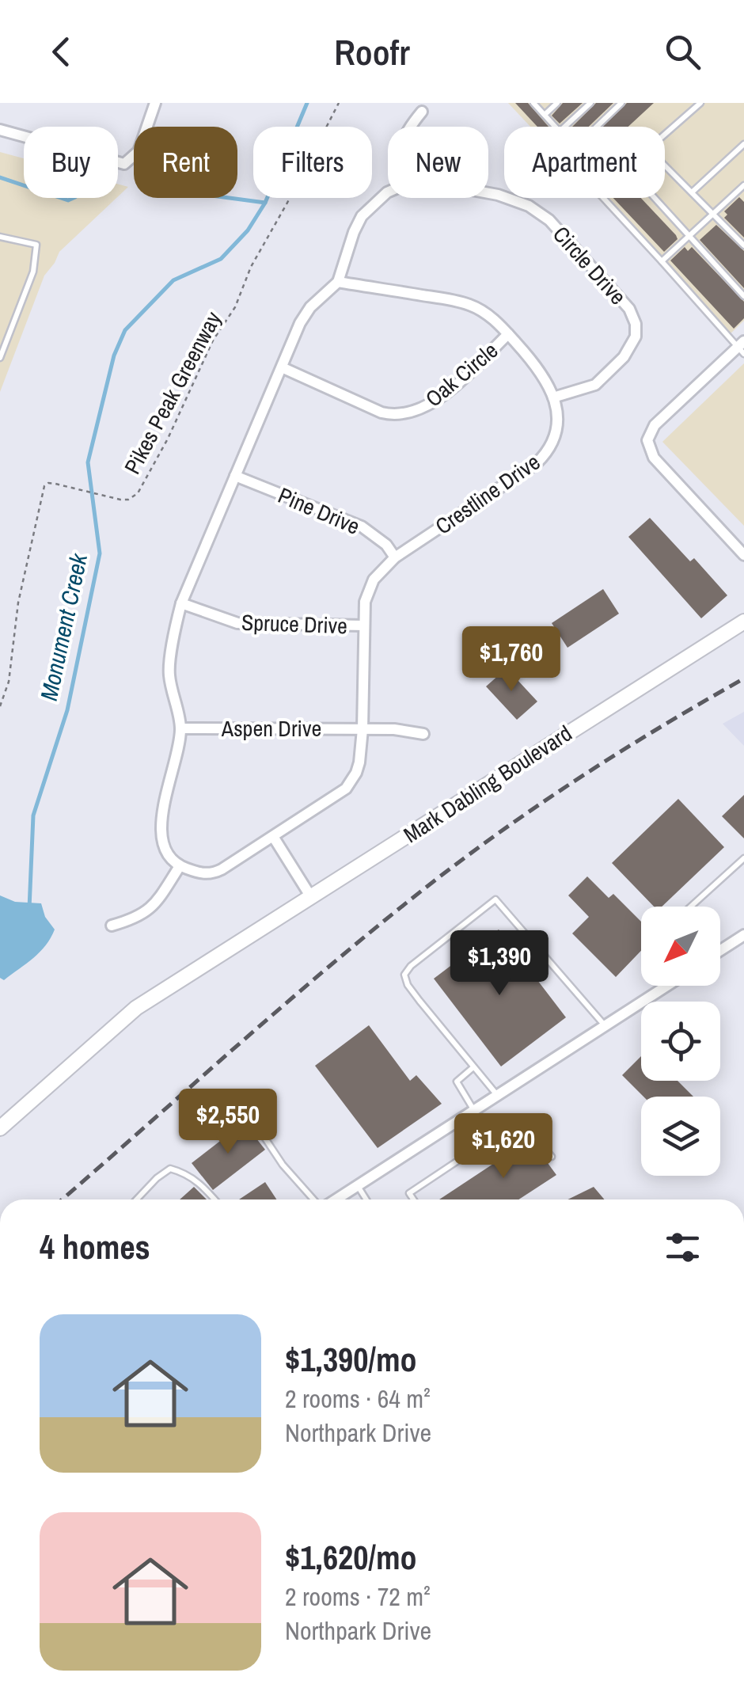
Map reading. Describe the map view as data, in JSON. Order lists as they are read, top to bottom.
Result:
{
  "streets": {
    "street": [
      "Circle Drive",
      "Oak Circle",
      "Crestline Drive",
      "Pine Drive",
      "Spruce Drive",
      "Aspen Drive",
      "Mark Dabling Boulevard"
    ],
    "path": ["Pikes Peak Greenway"]
  },
  "crossings": [
    ["Circle Drive", "Crestline Drive"],
    ["Oak Circle", "Crestline Drive"],
    ["Crestline Drive", "Pine Drive"],
    ["Crestline Drive", "Spruce Drive"],
    ["Crestline Drive", "Aspen Drive"]
  ],
  "water": ["Monument Creek"],
  "north": "bottom left",
  "page": {
    "header": "Roofr",
    "chip": [
      "Buy",
      "Rent",
      "Filters",
      "New",
      "Apartment"
    ],
    "price": [
      "$1,760",
      "$1,390",
      "$2,550",
      "$1,620"
    ],
    "heading": "4 homes",
    "list": [
      {
        "name": "$1,390/mo",
        "note": "2 rooms · 64 m² · Northpark Drive"
      },
      {
        "name": "$1,620/mo",
        "note": "2 rooms · 72 m² · Northpark Drive"
      }
    ]
  }
}
